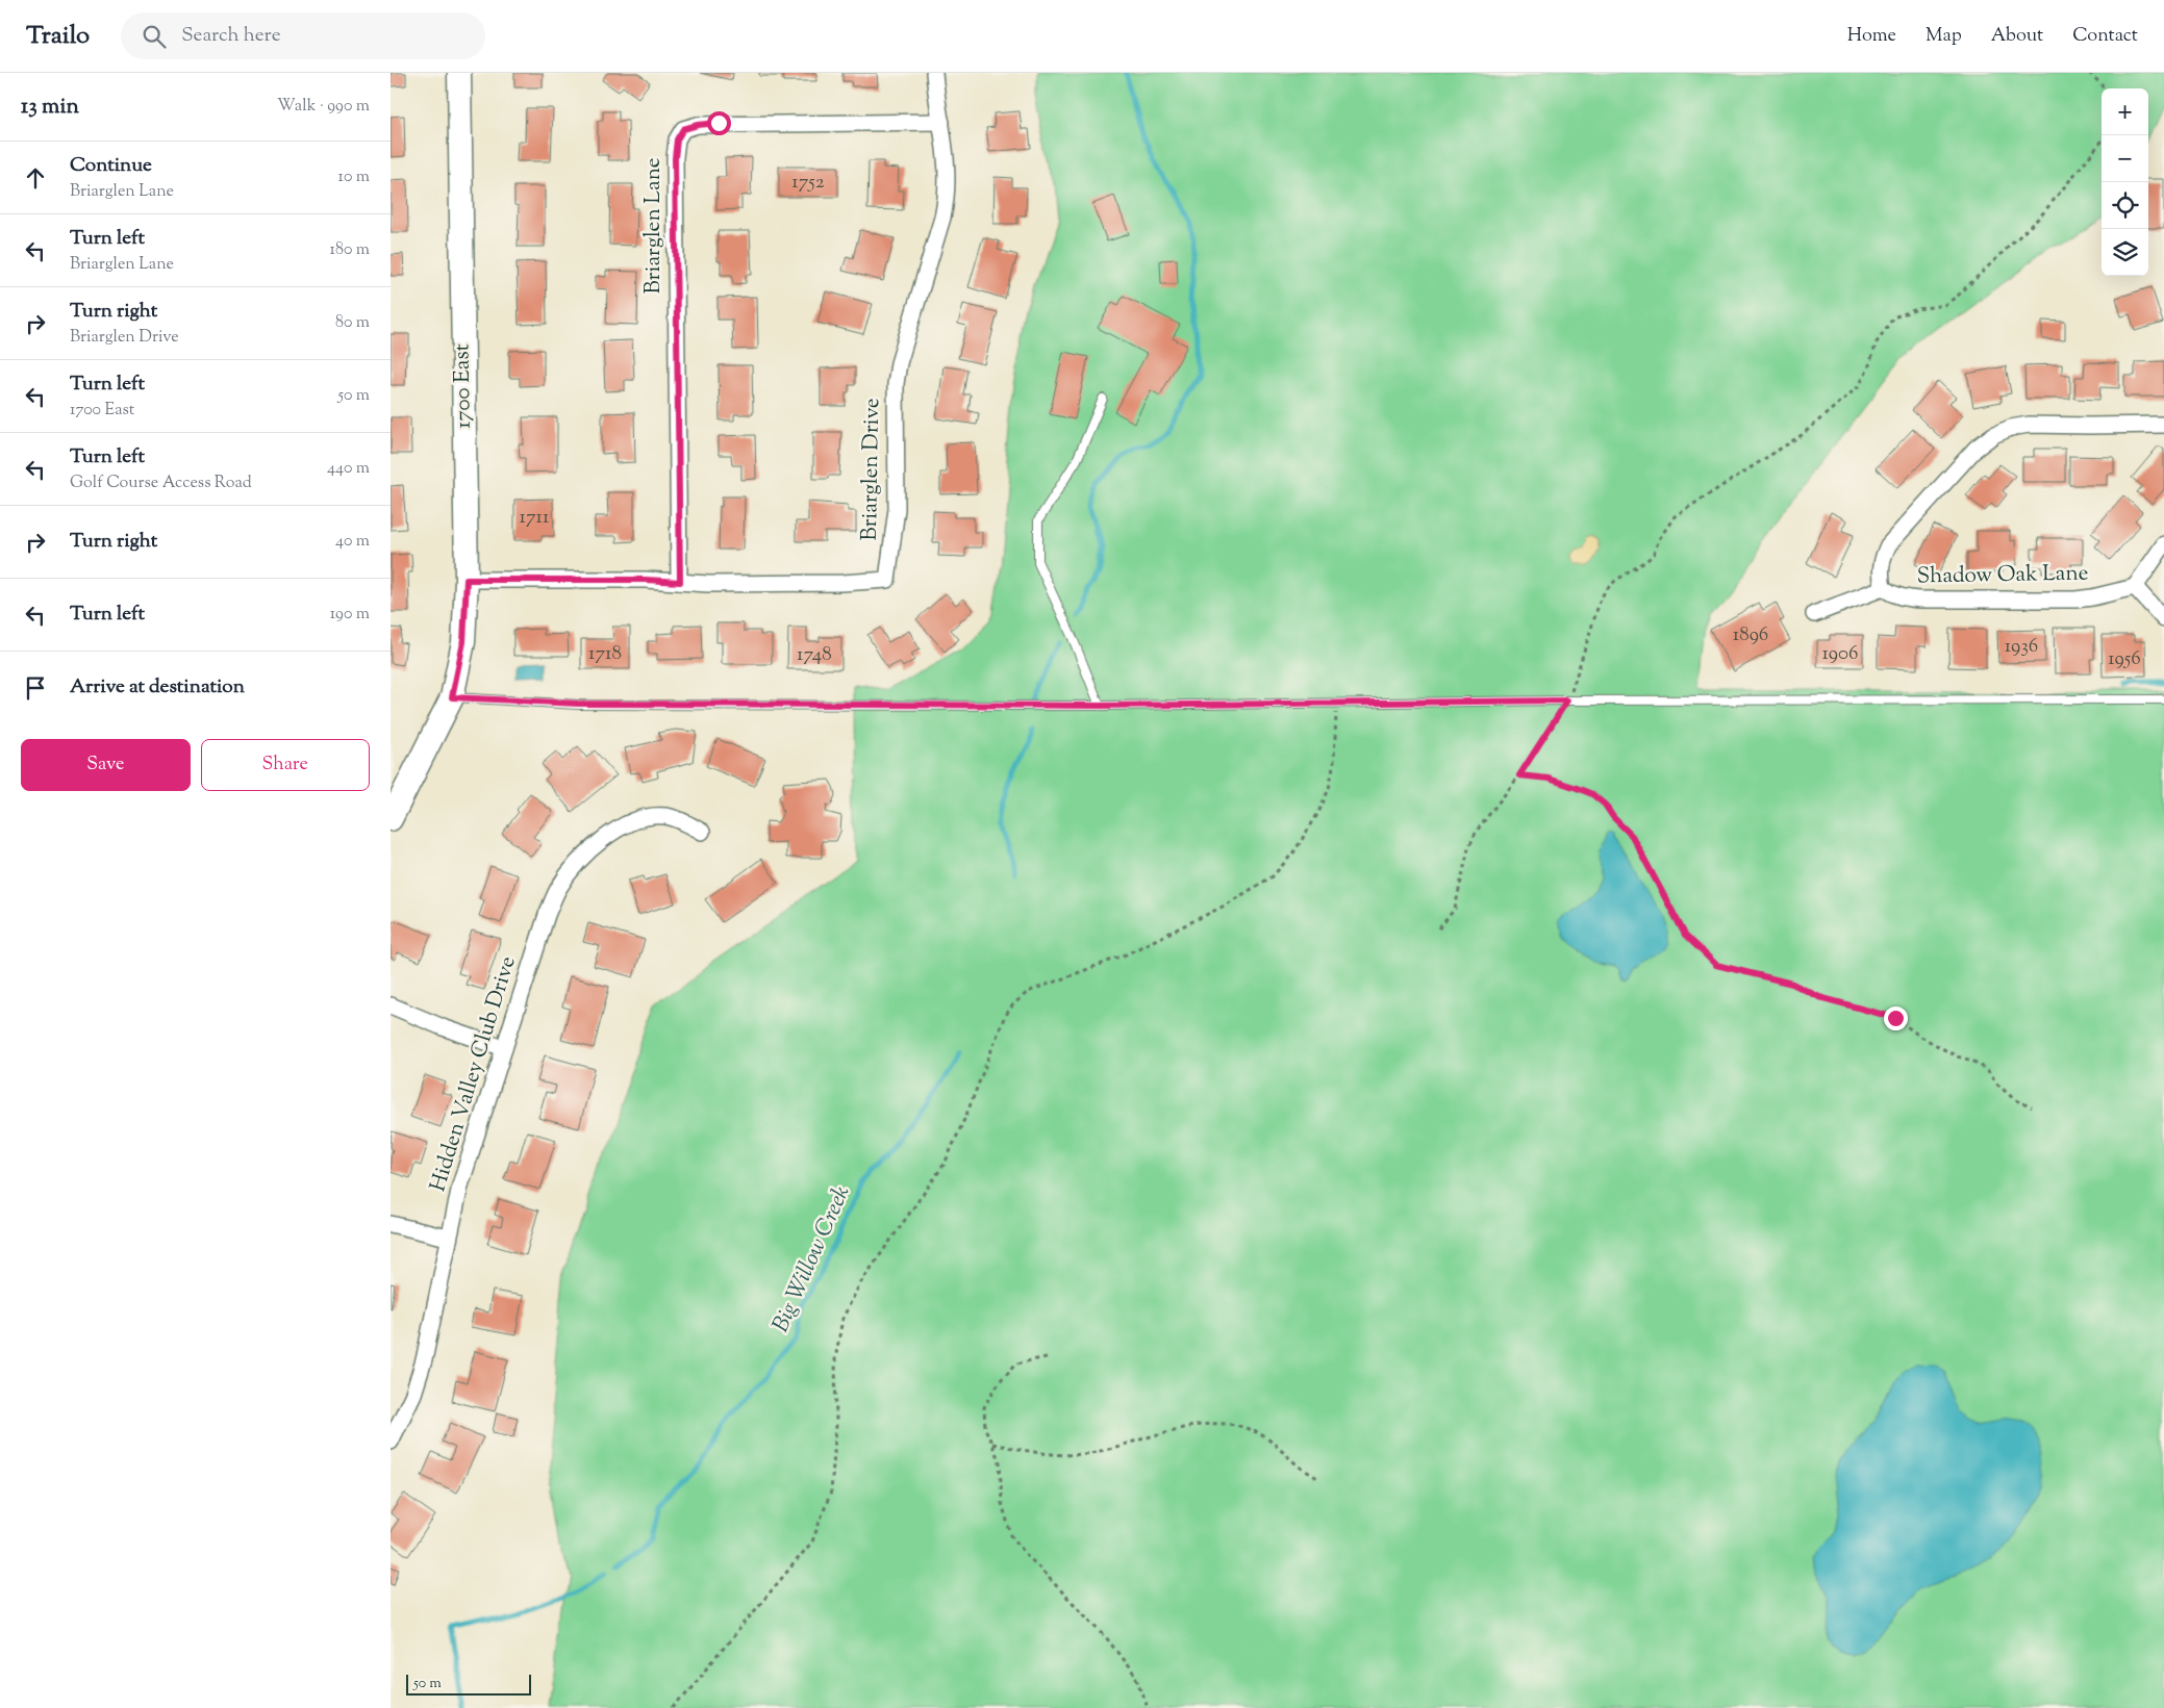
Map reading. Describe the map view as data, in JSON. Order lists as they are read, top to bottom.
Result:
{
  "streets": {
    "main road": ["1700 East"],
    "street": [
      "Briarglen Lane",
      "Briarglen Drive",
      "Shadow Oak Lane",
      "Hidden Valley Club Drive"
    ]
  },
  "crossings": [
    ["Briarglen Lane", "Briarglen Drive"],
    ["1700 East", "Briarglen Drive"]
  ],
  "water": ["Big Willow Creek"],
  "house_numbers": [
    "1752",
    "1711",
    "1896",
    "1936",
    "1718",
    "1906",
    "1748",
    "1956"
  ],
  "scale_bar": "50 m",
  "page": {
    "header": "Trailo",
    "search": "Search here",
    "nav": [
      "Home",
      "Map",
      "About",
      "Contact"
    ],
    "heading": ["13 min", "Walk · 990 m"],
    "map_buttons": ["+", "−"],
    "list": [
      ["Continue", "Briarglen Lane", "10 m"],
      ["Turn left", "Briarglen Lane", "180 m"],
      ["Turn right", "Briarglen Drive", "80 m"],
      ["Turn left", "1700 East", "50 m"],
      ["Turn left", "Golf Course Access Road", "440 m"],
      ["Turn right", "40 m"],
      ["Turn left", "190 m"],
      "Arrive at destination"
    ],
    "buttons": ["Save", "Share"],
    "scale": "50 m"
  }
}
